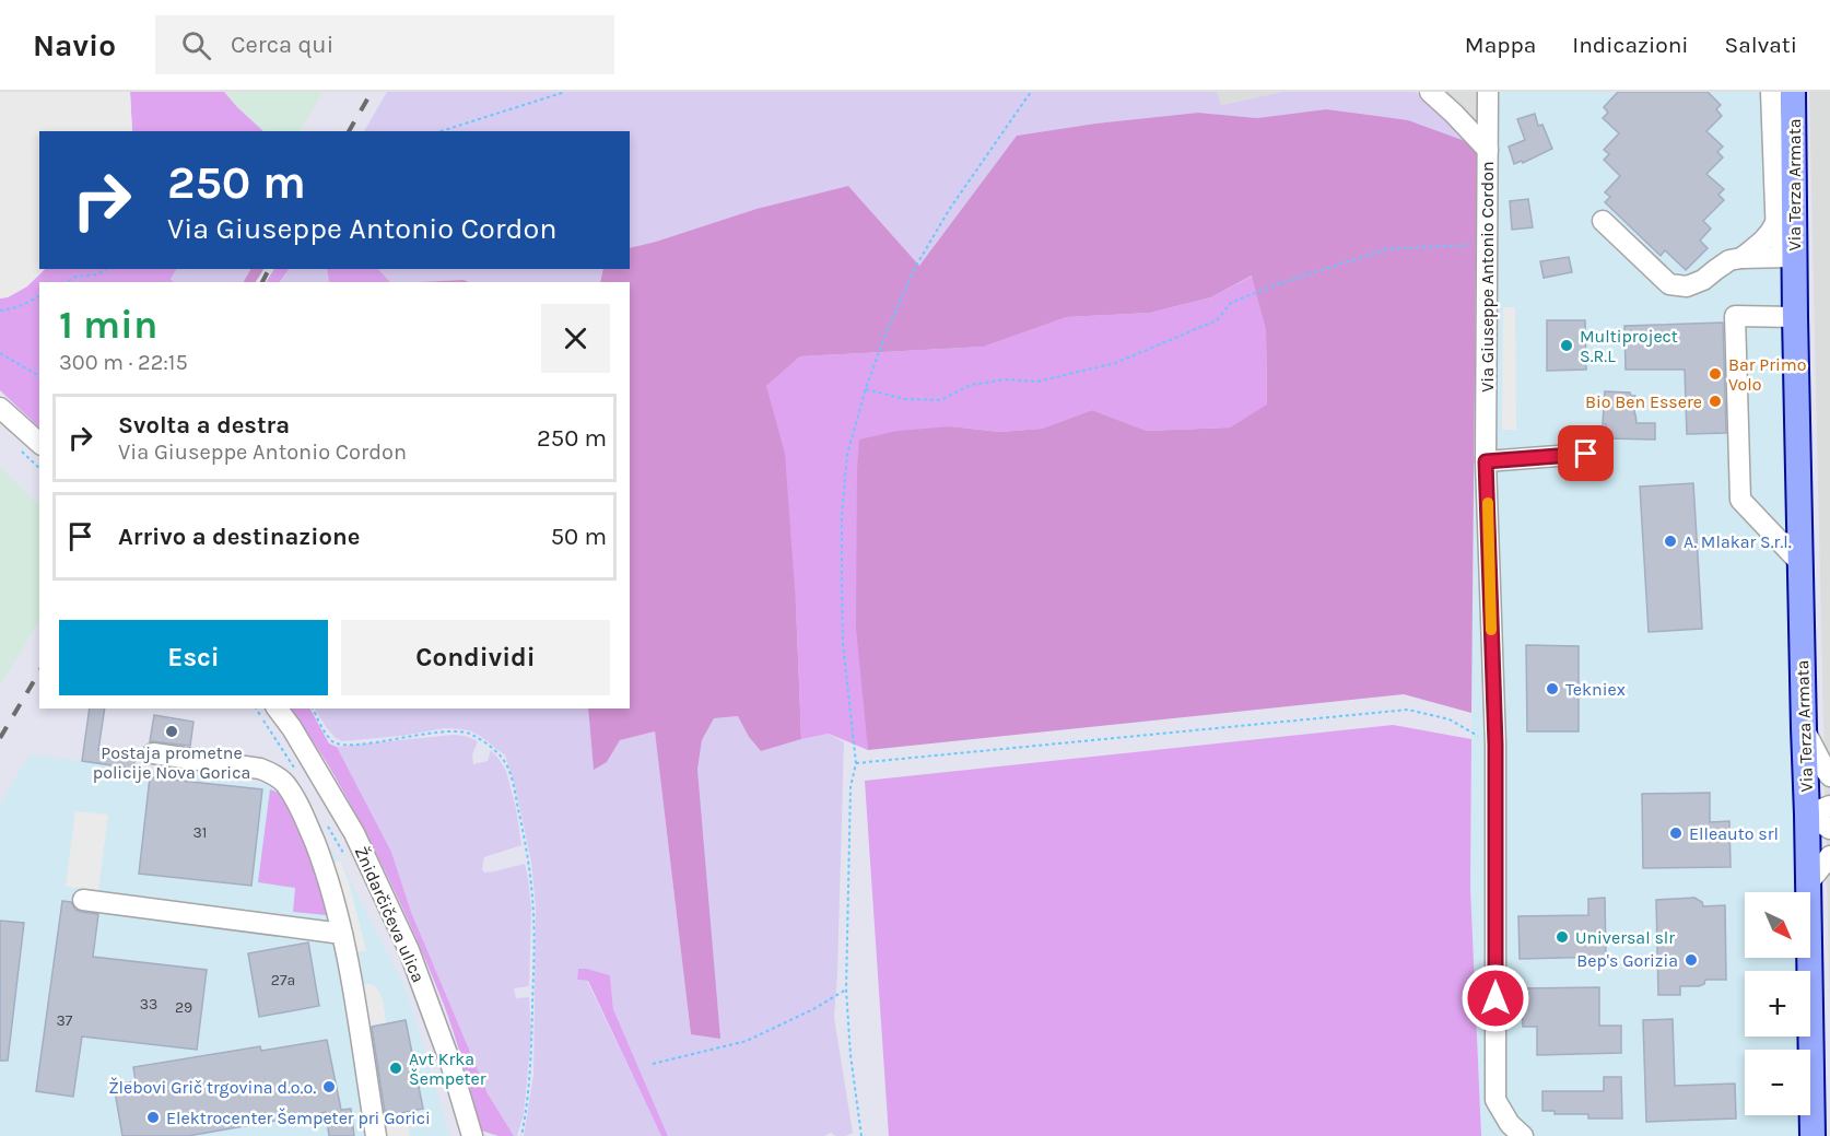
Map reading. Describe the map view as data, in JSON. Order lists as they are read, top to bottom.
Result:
{
  "streets": {
    "main road": ["Via Terza Armata"],
    "street": ["Via Giuseppe Antonio Cordon", "Žnidarčičeva ulica"]
  },
  "places": [
    "Multiproject S.R.L",
    "Bar Primo Volo",
    "Bio Ben Essere",
    "A. Mlakar S.r.l.",
    "Tekniex",
    "Postaja prometne policije Nova Gorica",
    "Elleauto srl",
    "Universal slr",
    "Bep's Gorizia",
    "Avt Krka Šempeter",
    "Žlebovi Grič trgovina d.o.o.",
    "Elektrocenter Šempeter pri Gorici"
  ],
  "house_numbers": [
    "31",
    "27a",
    "33",
    "29",
    "37"
  ],
  "north": "bottom right",
  "page": {
    "header": "Navio",
    "search": "Cerca qui",
    "nav": ["Mappa", "Indicazioni", "Salvati"],
    "turn": ["250 m", "Via Giuseppe Antonio Cordon"],
    "heading": ["1 min", "300 m · 22:15"],
    "list": [
      {
        "name": "Svolta a destra",
        "note": "Via Giuseppe Antonio Cordon",
        "value": "250 m"
      },
      {
        "name": "Arrivo a destinazione",
        "value": "50 m"
      }
    ],
    "buttons": ["Esci", "Condividi"],
    "map_buttons": ["+", "−"]
  }
}
